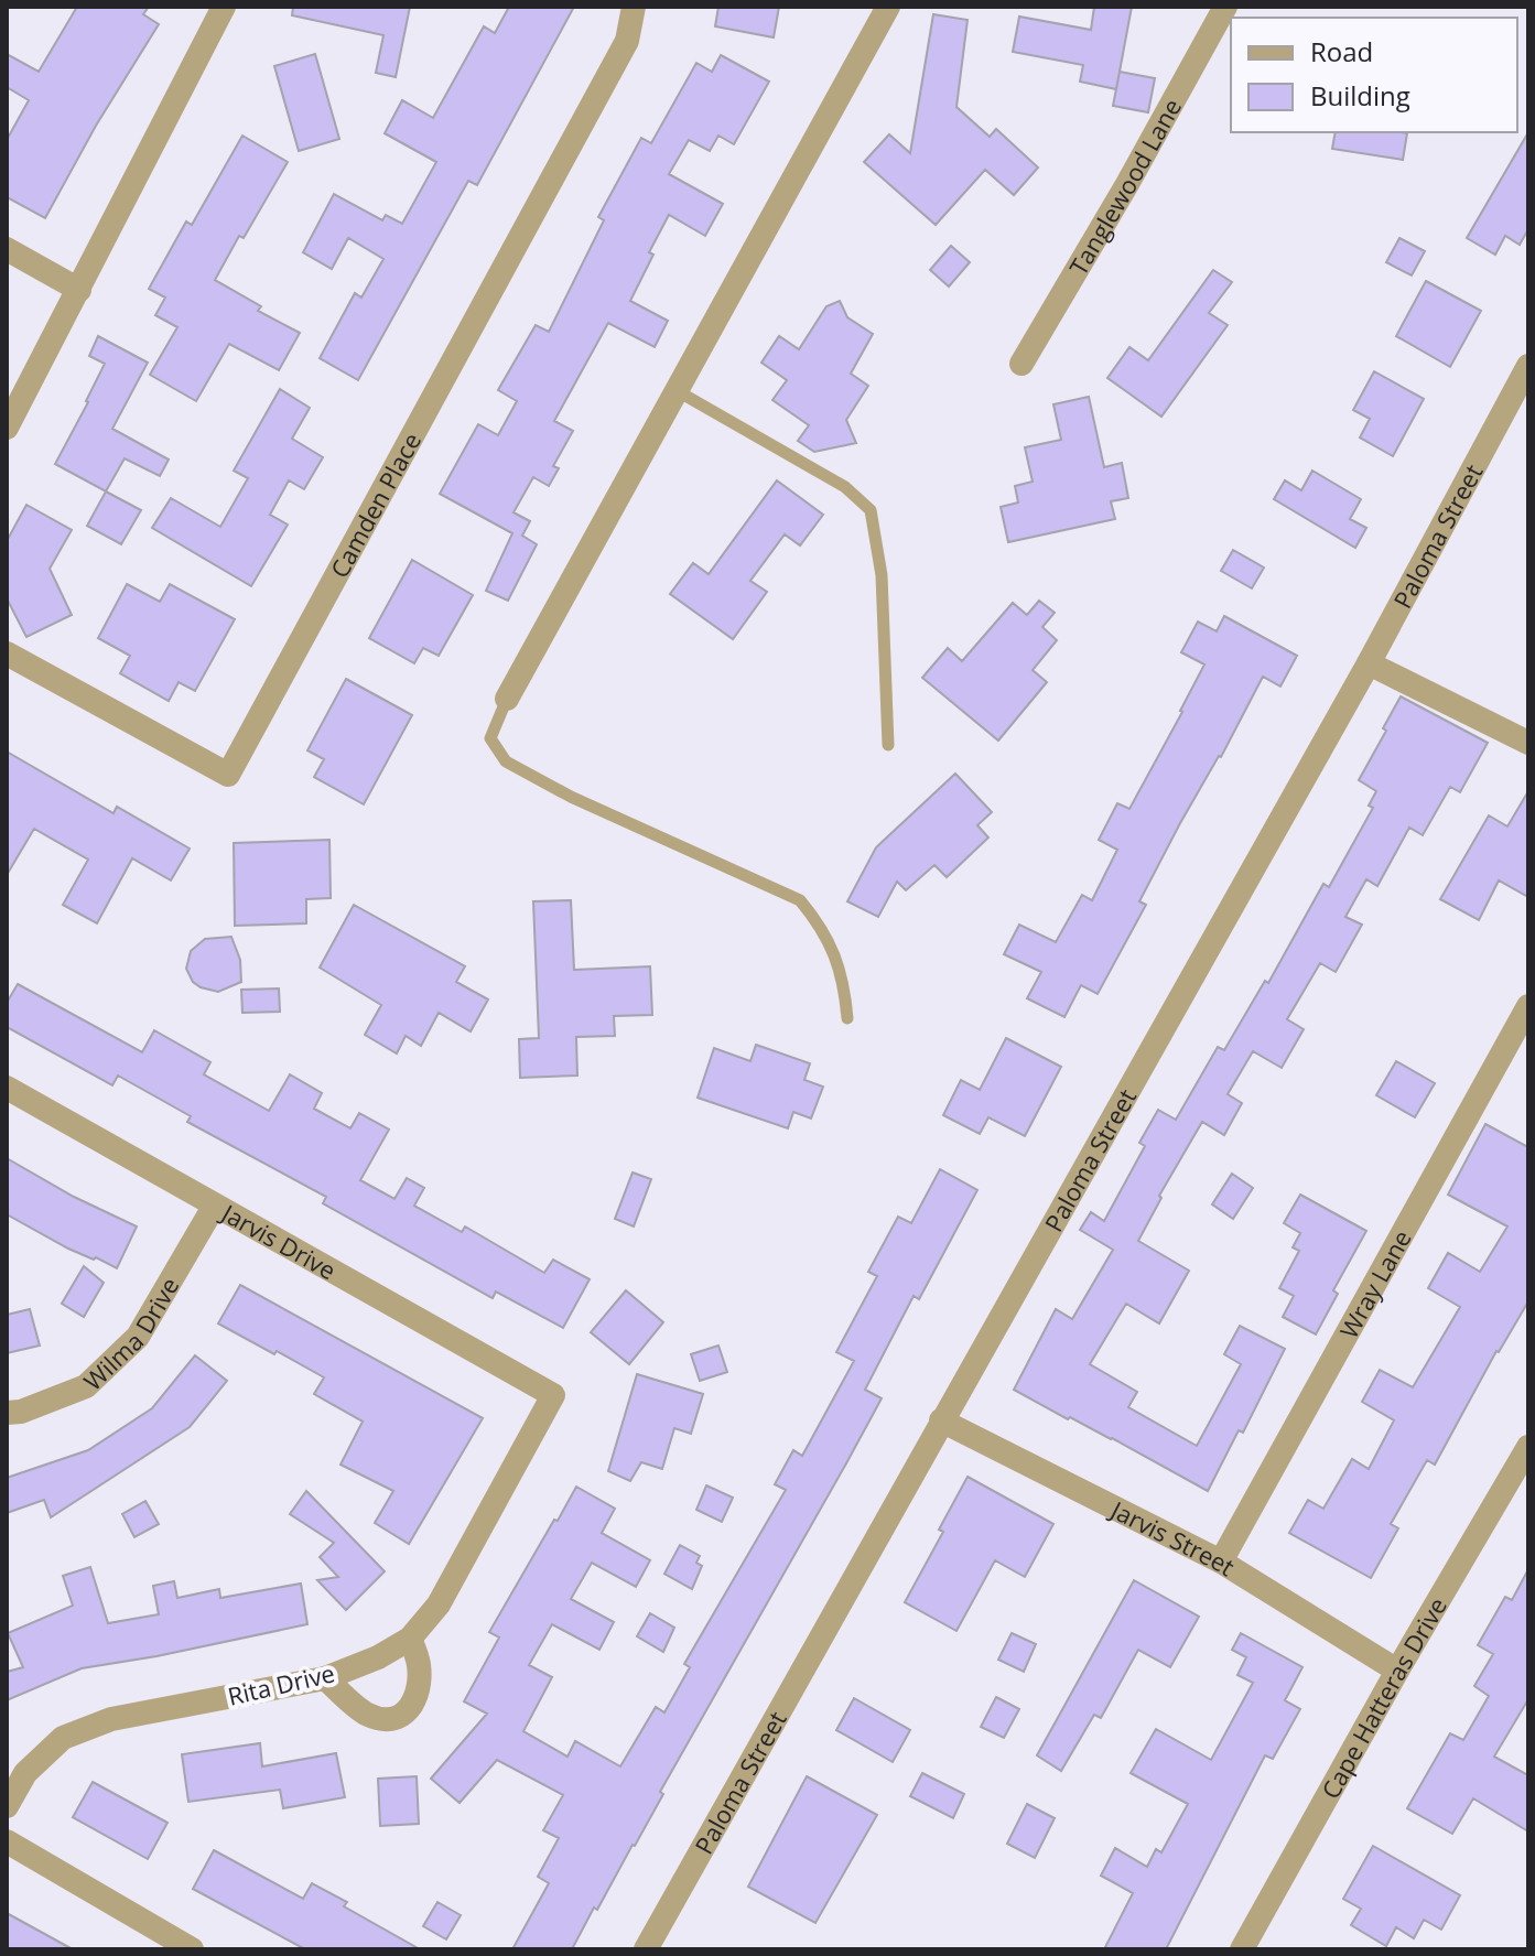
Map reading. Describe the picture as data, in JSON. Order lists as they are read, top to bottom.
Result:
{
  "streets": {
    "street": [
      "Tanglewood Lane",
      "Camden Place",
      "Paloma Street",
      "Jarvis Drive",
      "Wray Lane",
      "Wilma Drive",
      "Jarvis Street",
      "Rita Drive",
      "Cape Hatteras Drive"
    ]
  },
  "crossings": [
    ["Paloma Street", "Jarvis Street"],
    ["Jarvis Drive", "Wilma Drive"],
    ["Jarvis Drive", "Rita Drive"],
    ["Wray Lane", "Jarvis Street"],
    ["Jarvis Street", "Cape Hatteras Drive"]
  ],
  "legend": ["Road", "Building"]
}
